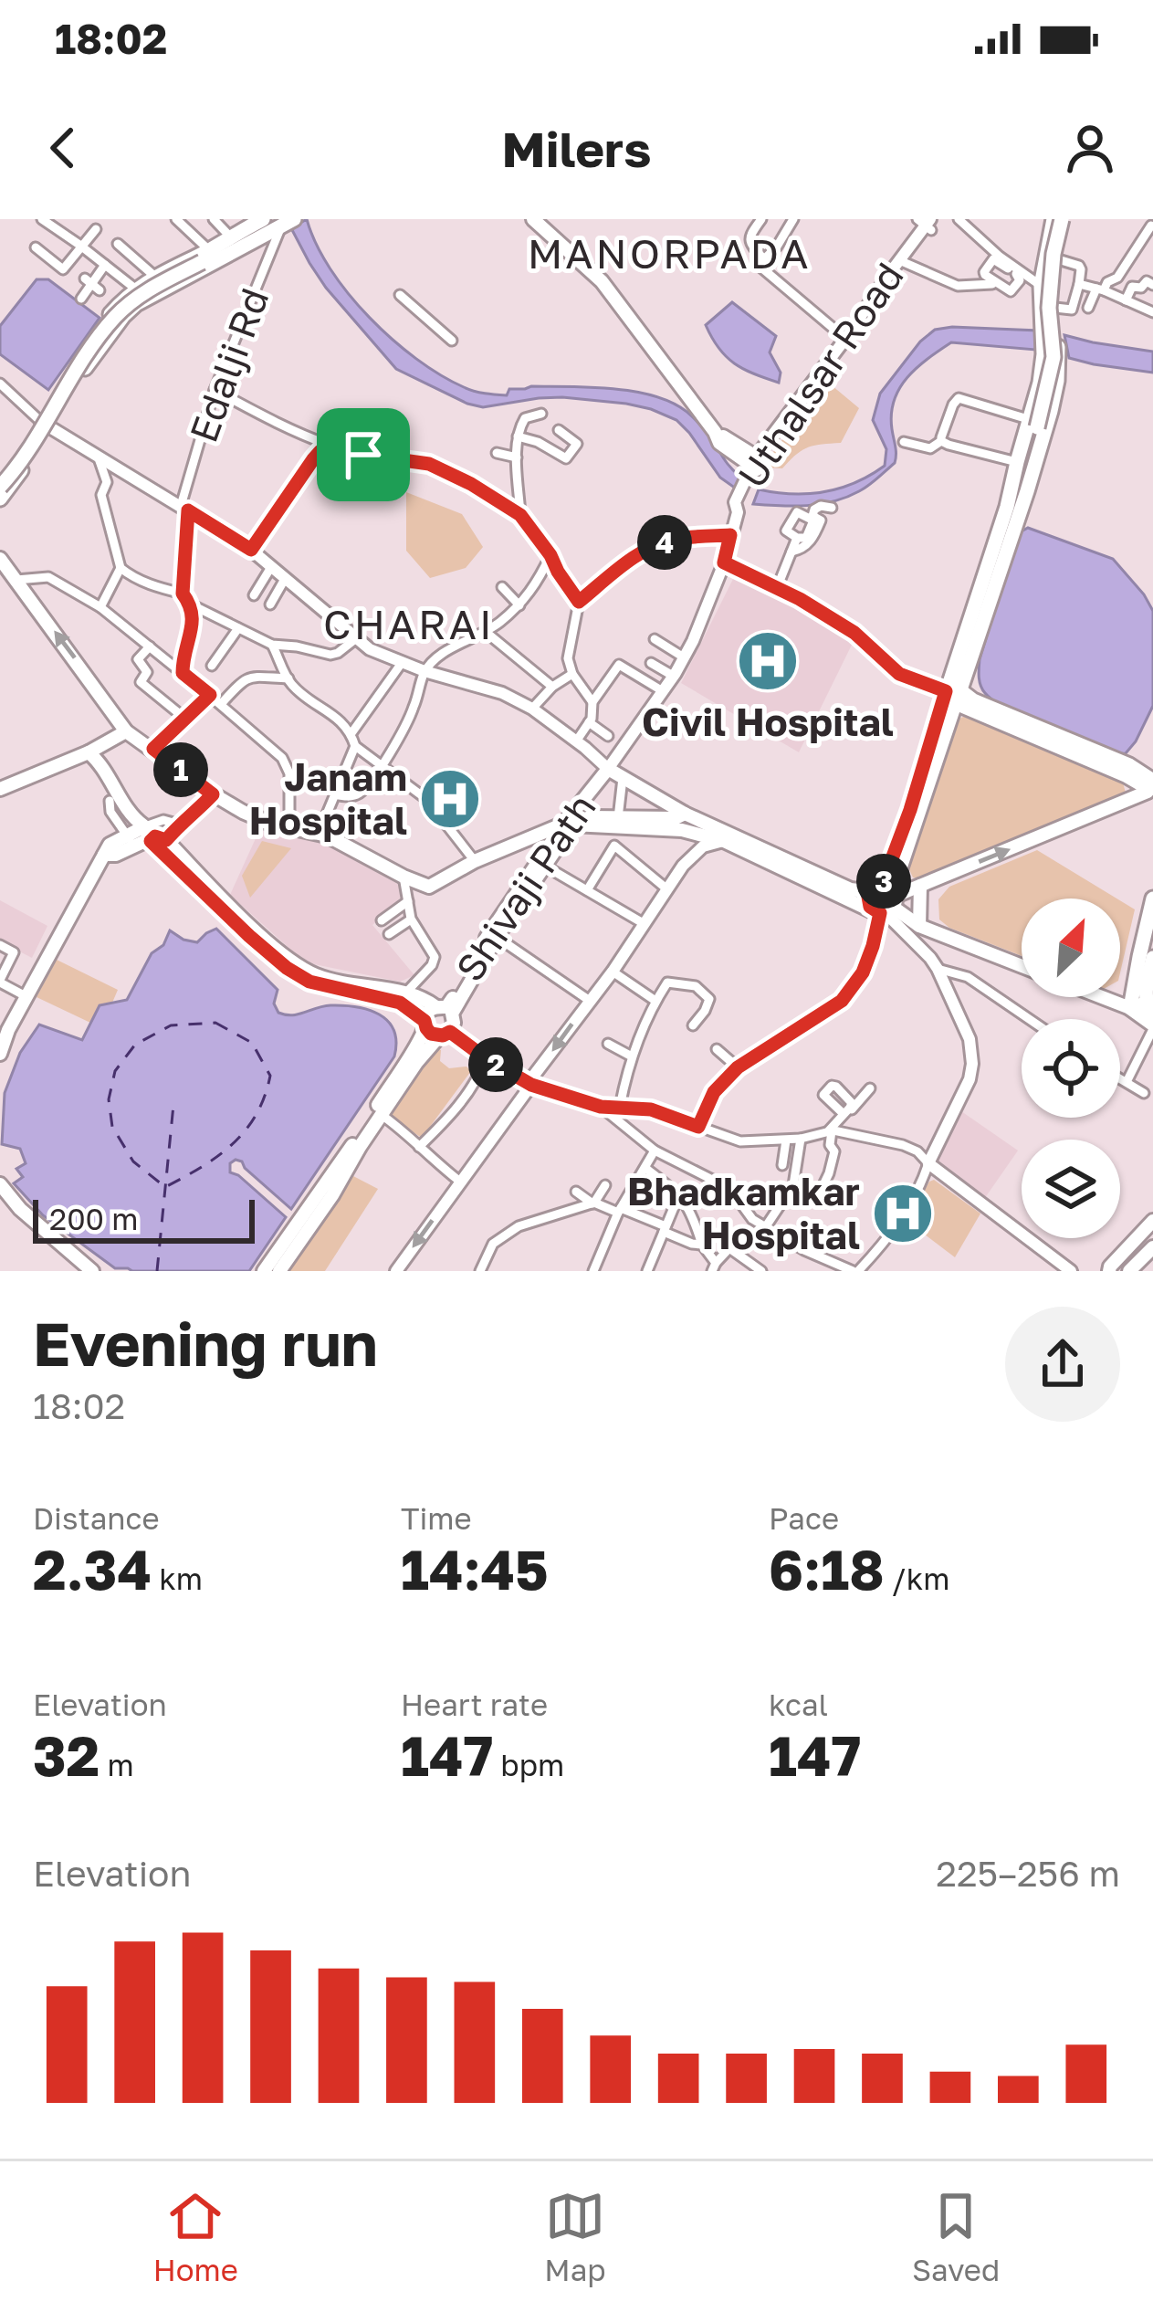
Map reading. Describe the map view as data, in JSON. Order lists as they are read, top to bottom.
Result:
{
  "streets": {
    "main road": ["Shivaji Path"],
    "street": ["Edalji Rd", "Uthalsar Road"]
  },
  "crossings": [
    ["Uthalsar Road", "Shivaji Path"]
  ],
  "districts": ["MANORPADA", "CHARAI"],
  "places": {
    "hospital": ["Civil Hospital", "Janam Hospital", "Bhadkamkar Hospital"]
  },
  "scale_bar": "200 m",
  "north": "top right",
  "page": {
    "status": "18:02",
    "header": "Milers",
    "pins": [
      "4",
      "1",
      "3",
      "2"
    ],
    "scale": "200 m",
    "heading": ["Evening run", "18:02"],
    "stats": [
      ["Distance", "2.34 km"],
      ["Time", "14:45"],
      ["Pace", "6:18 /km"],
      ["Elevation", "32 m"],
      ["Heart rate", "147 bpm"],
      ["kcal", "147"]
    ],
    "chart": ["Elevation", "225–256 m"],
    "tabs": ["Home", "Map", "Saved"]
  }
}
